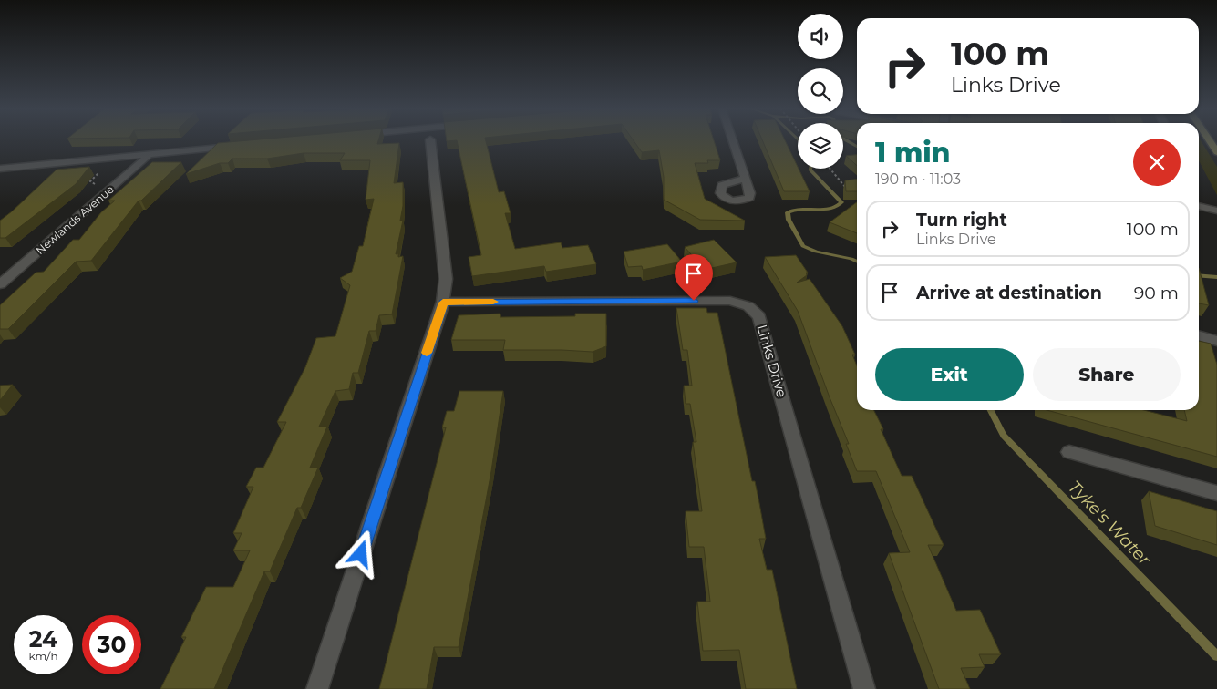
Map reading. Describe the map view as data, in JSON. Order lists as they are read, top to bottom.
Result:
{
  "streets": {
    "street": ["Newlands Avenue", "Links Drive"]
  },
  "water": ["Tyke's Water"],
  "page": {
    "turn": ["100 m", "Links Drive"],
    "heading": ["1 min", "190 m · 11:03"],
    "list": [
      {
        "name": "Turn right",
        "note": "Links Drive",
        "value": "100 m"
      },
      {
        "name": "Arrive at destination",
        "value": "90 m"
      }
    ],
    "buttons": ["Exit", "Share"],
    "speed": "24 km/h",
    "limit": "30"
  }
}
